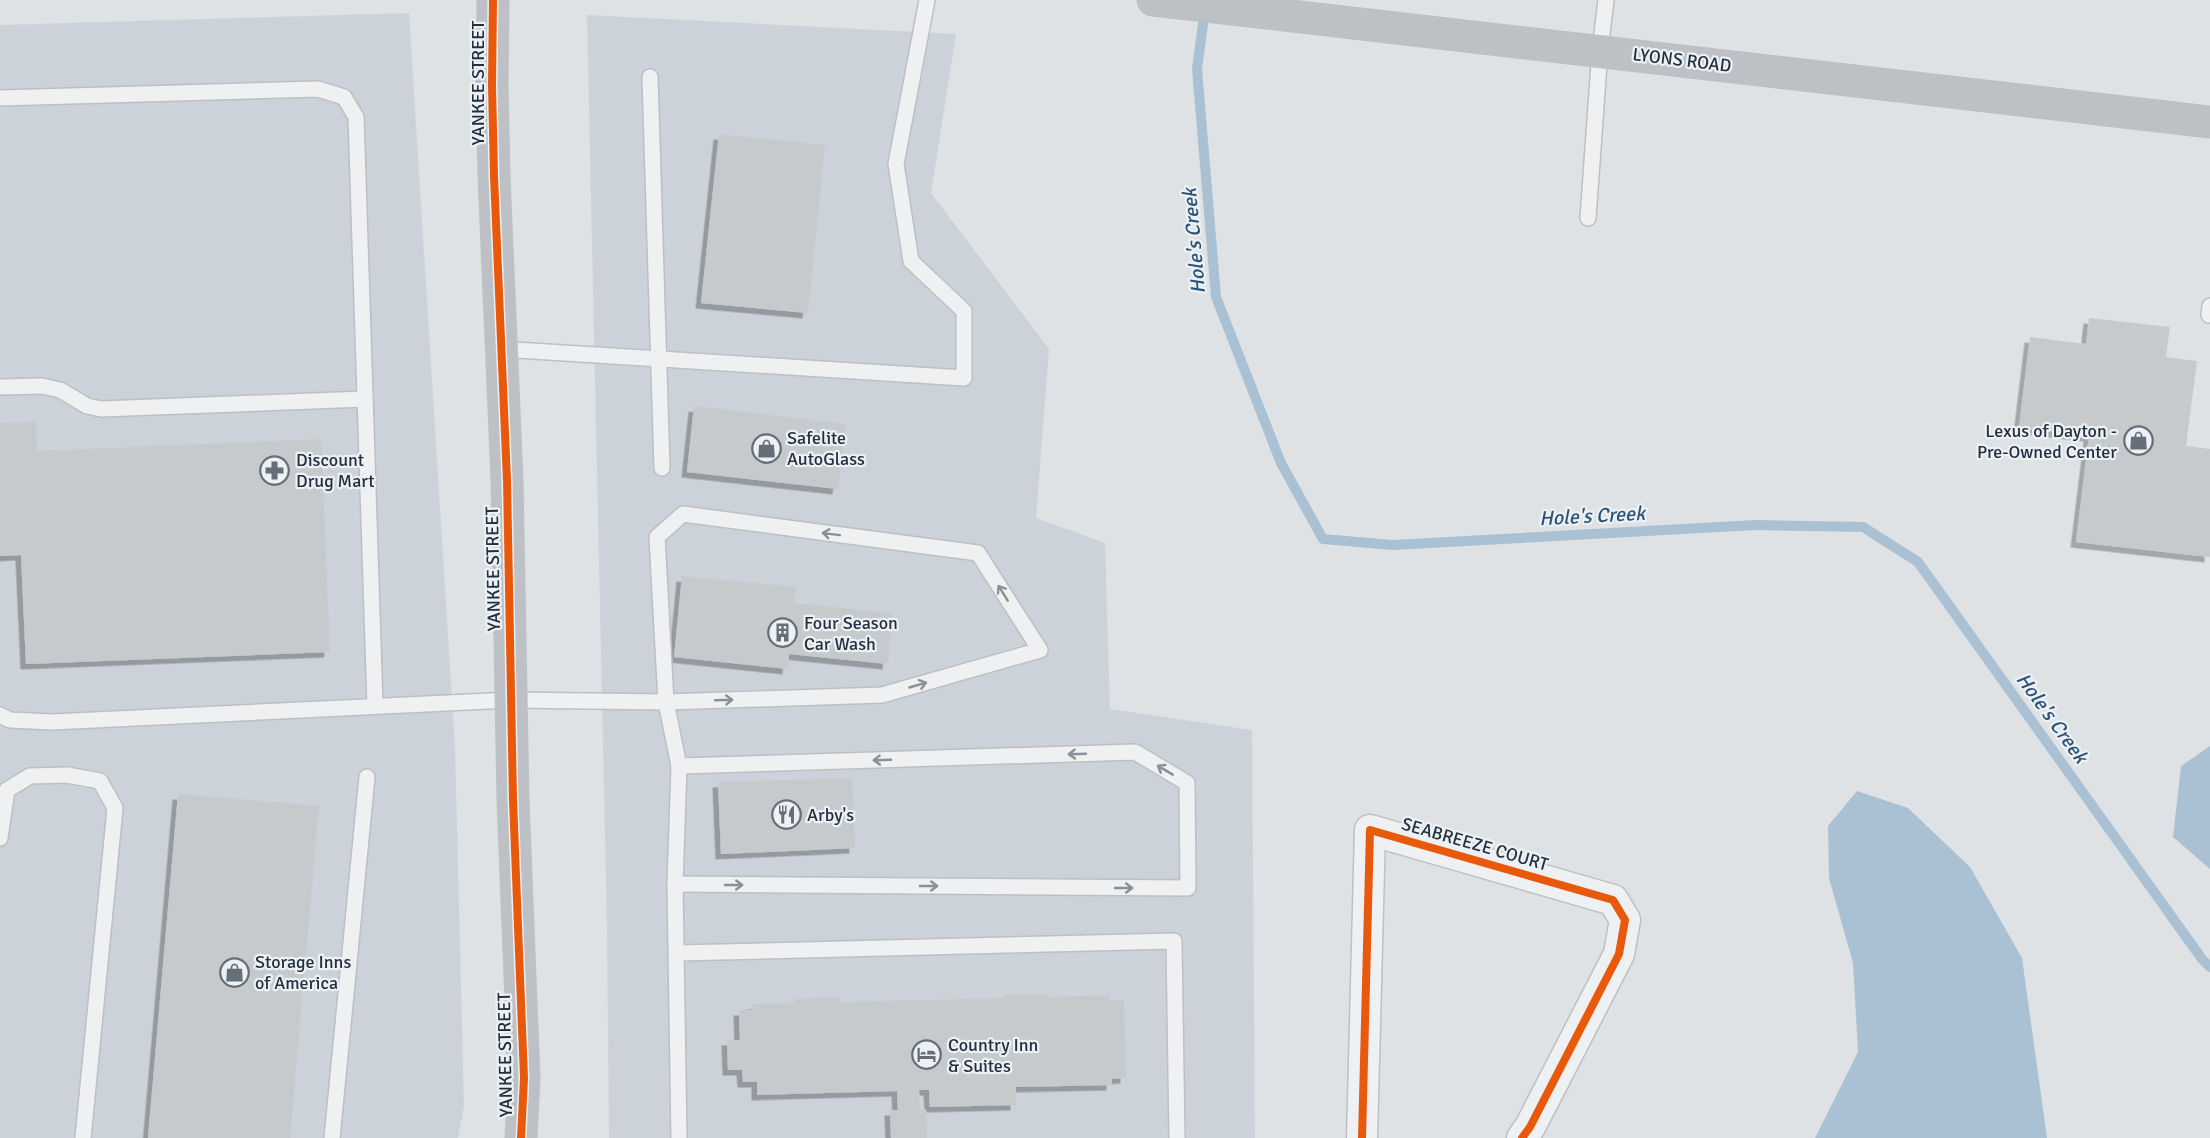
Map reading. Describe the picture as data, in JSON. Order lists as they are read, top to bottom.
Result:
{
  "streets": {
    "street": ["LYONS ROAD", "YANKEE STREET", "SEABREEZE COURT"]
  },
  "water": ["Hole's Creek"],
  "places": {
    "shop": ["Lexus of Dayton - Pre-Owned Center", "Safelite AutoGlass", "Storage Inns of America"],
    "pharmacy": ["Discount Drug Mart"],
    "building": ["Four Season Car Wash"],
    "restaurant": ["Arby's"],
    "hotel": ["Country Inn & Suites"]
  }
}
